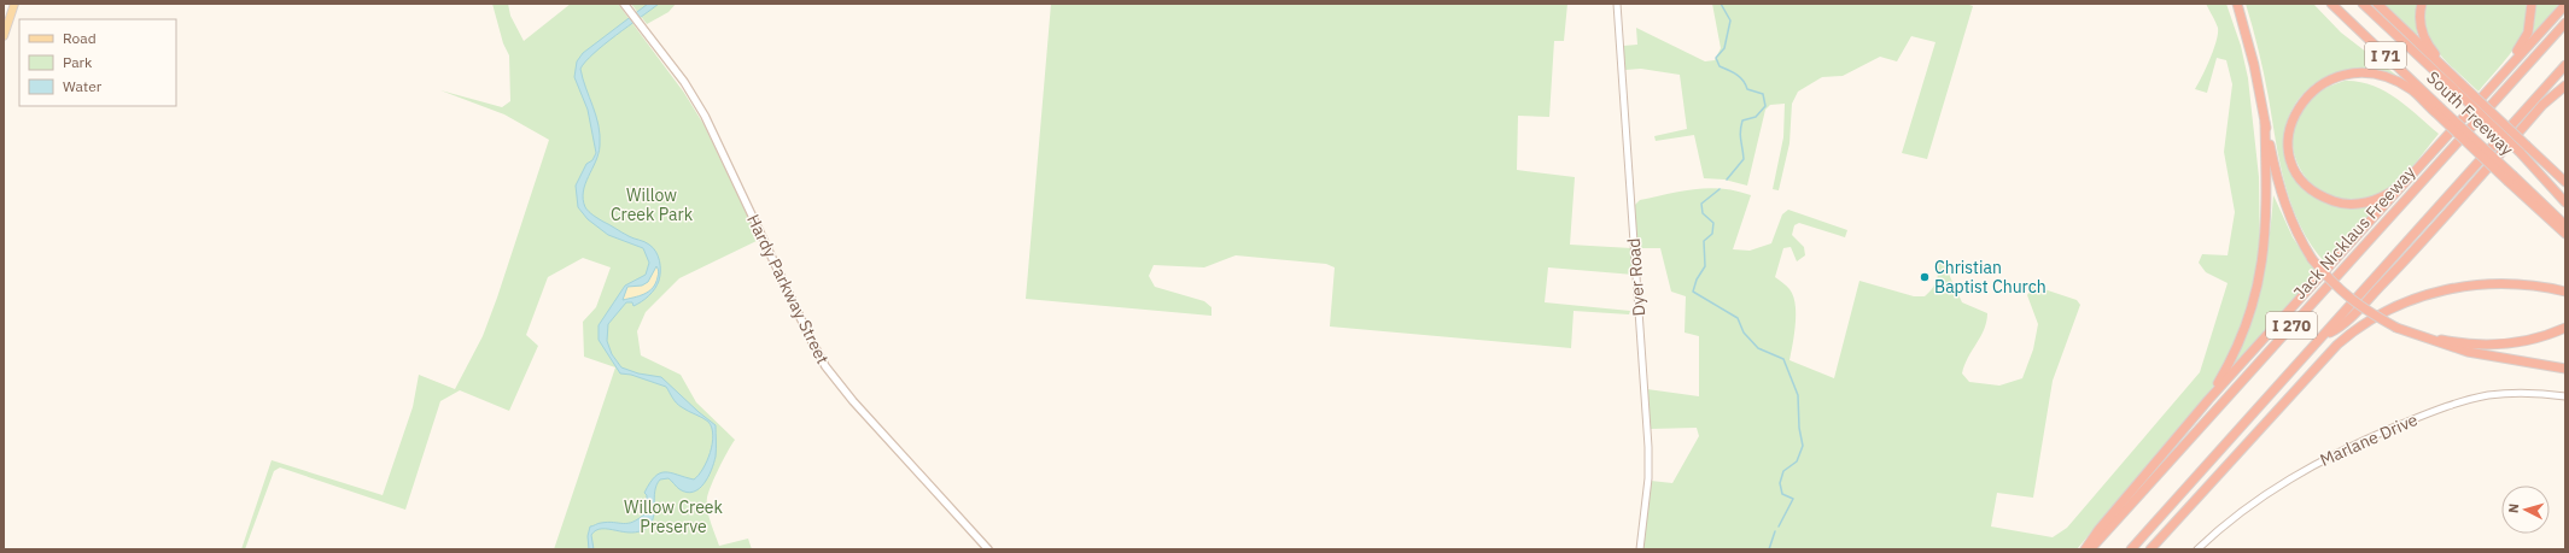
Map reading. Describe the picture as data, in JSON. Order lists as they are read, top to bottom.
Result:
{
  "streets": {
    "highway": [
      "I 71",
      "South Freeway",
      "Jack Nicklaus Freeway",
      "I 270"
    ],
    "main road": ["Hardy Parkway Street"],
    "street": ["Dyer Road", "Marlane Drive"]
  },
  "parks": ["Willow Creek Park", "Willow Creek Preserve"],
  "places": ["Christian Baptist Church"],
  "legend": ["Road", "Park", "Water"],
  "north": "left"
}
